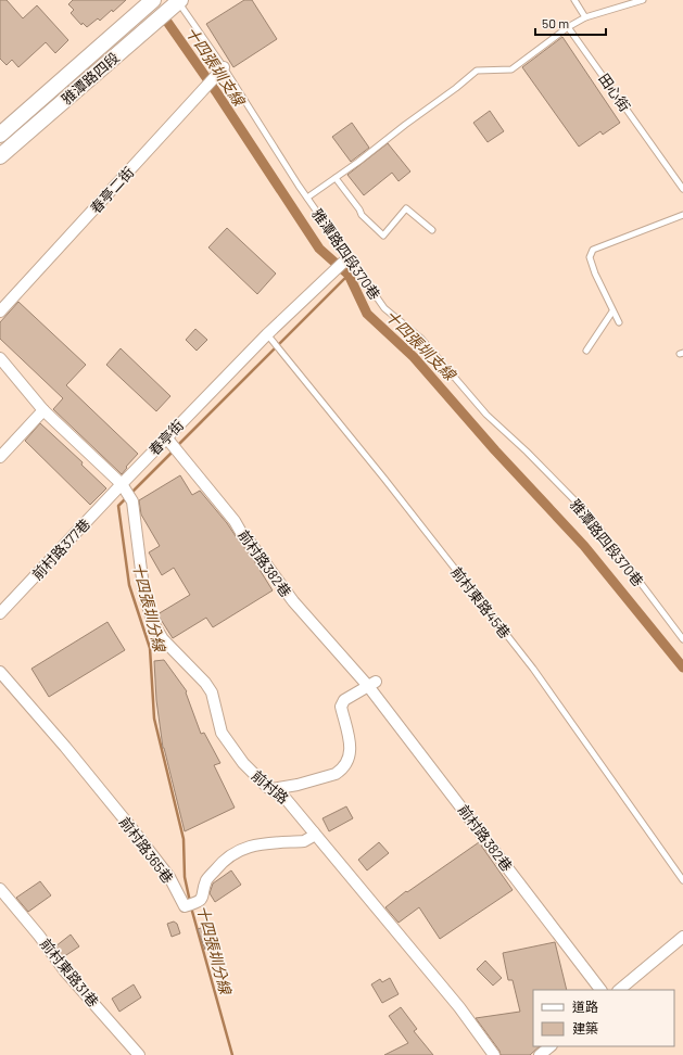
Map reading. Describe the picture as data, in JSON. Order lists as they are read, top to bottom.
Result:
{
  "streets": {
    "street": [
      "雅潭路四段",
      "春亭二街",
      "春亭街",
      "前村路377巷",
      "前村路382巷",
      "前村路",
      "前村路365巷",
      "前村東路31巷"
    ],
    "lane": ["田心街", "雅潭路四段370巷", "前村東路45巷"]
  },
  "crossings": [
    ["雅潭路四段", "雅潭路四段370巷"],
    ["春亭二街", "雅潭路四段370巷"],
    ["雅潭路四段370巷", "春亭街"],
    ["春亭街", "前村路377巷"],
    ["春亭街", "前村路382巷"],
    ["春亭街", "前村東路45巷"],
    ["春亭街", "前村路"],
    ["前村路377巷", "前村路"],
    ["前村路", "前村路365巷"]
  ],
  "water": ["十四張圳支線", "十四張圳分線"],
  "legend": ["道路", "建築"],
  "scale_bar": "50 m"
}
